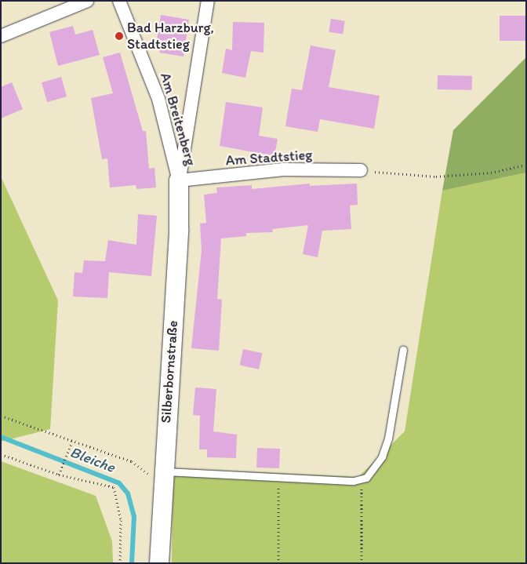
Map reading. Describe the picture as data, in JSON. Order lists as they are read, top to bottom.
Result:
{
  "streets": {
    "street": ["Am Breitenberg", "Am Stadtstieg", "Silberbornstraße"]
  },
  "crossings": [
    ["Am Breitenberg", "Am Stadtstieg"],
    ["Am Breitenberg", "Silberbornstraße"],
    ["Am Stadtstieg", "Silberbornstraße"]
  ],
  "water": ["Bleiche"],
  "places": ["Bad Harzburg, Stadtstieg"]
}
